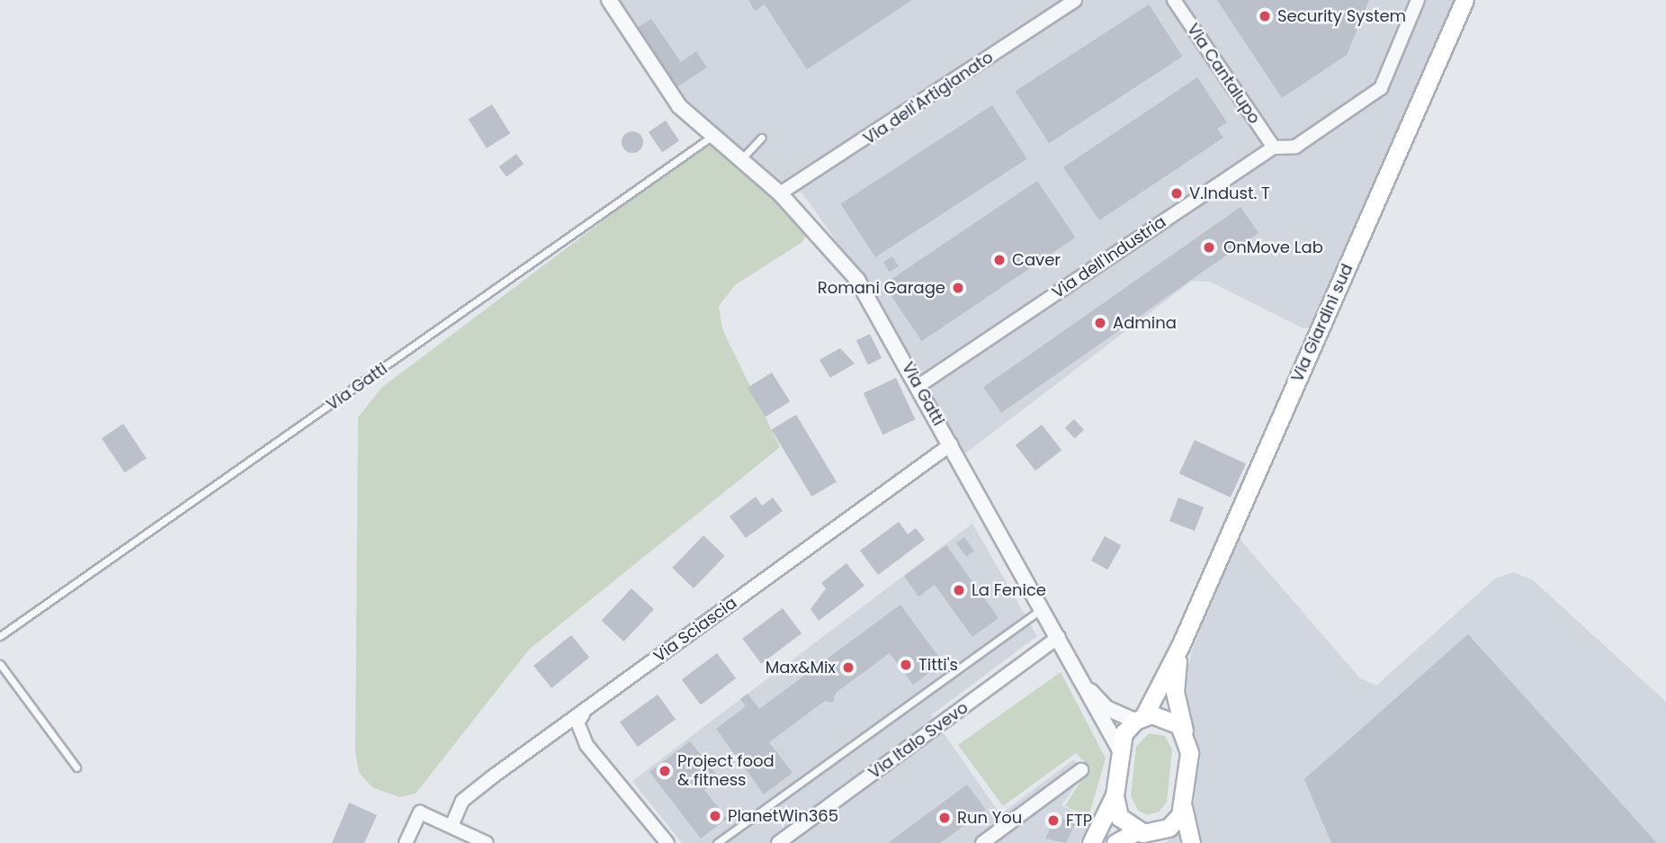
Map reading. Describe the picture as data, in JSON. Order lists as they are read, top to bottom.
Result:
{
  "streets": {
    "main road": ["Via Giardini sud"],
    "street": [
      "Via Cantalupo",
      "Via dell'Artigianato",
      "Via dell'Industria",
      "Via Gatti",
      "Via Sciascia",
      "Via Italo Svevo"
    ]
  },
  "crossings": [
    ["Via Cantalupo", "Via dell'Industria"],
    ["Via dell'Artigianato", "Via Gatti"],
    ["Via dell'Industria", "Via Gatti"],
    ["Via Gatti", "Via Sciascia"],
    ["Via Gatti", "Via Italo Svevo"]
  ],
  "places": [
    "Security System",
    "V.Indust. T",
    "OnMove Lab",
    "Caver",
    "Romani Garage",
    "Admina",
    "La Fenice",
    "Titti's",
    "Max&Mix",
    "Project food & fitness",
    "PlanetWin365",
    "Run You",
    "FTP"
  ]
}
